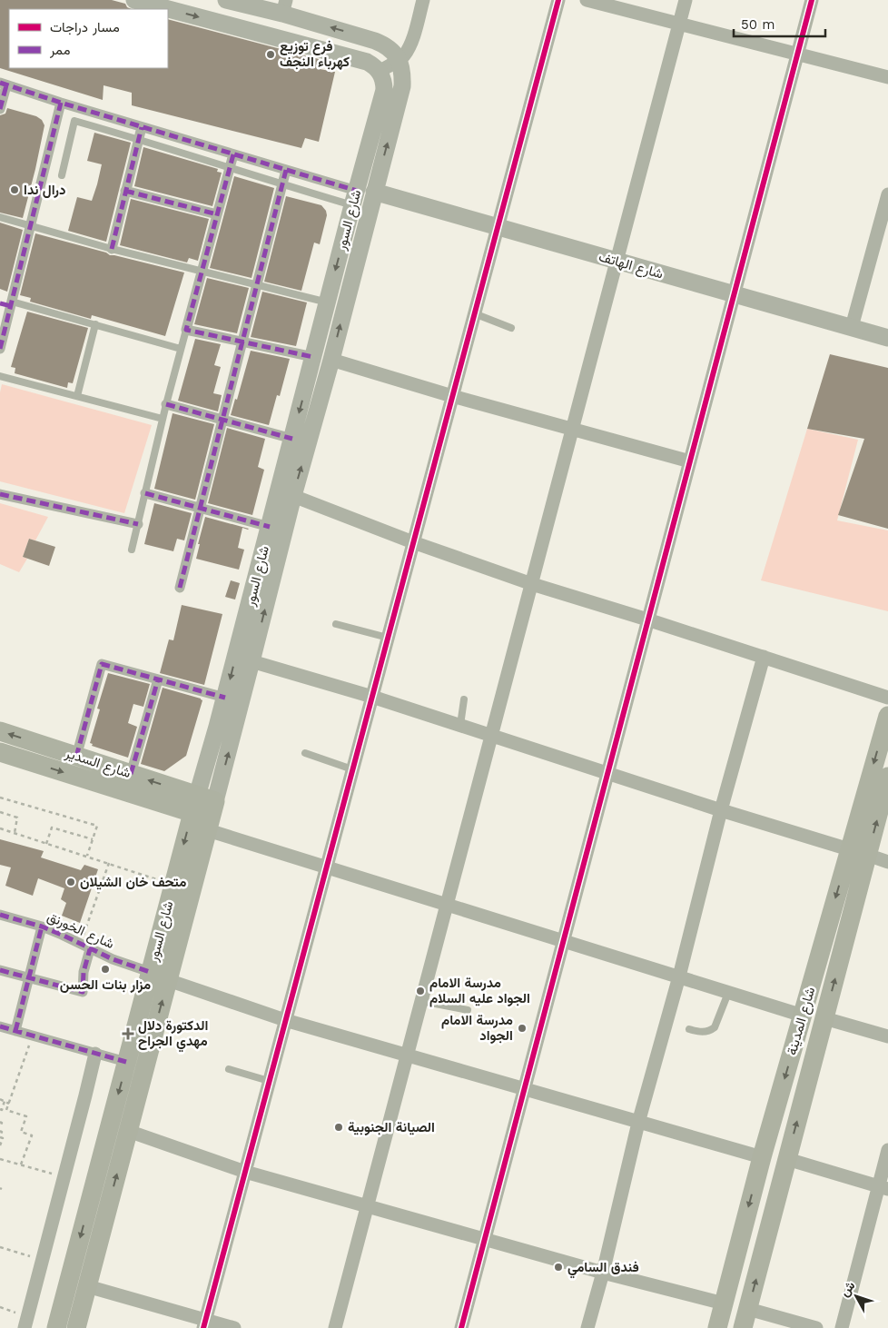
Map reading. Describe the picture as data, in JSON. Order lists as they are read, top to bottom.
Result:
{
  "streets": {
    "main road": ["شارع السور", "شارع السدير", "شارع المدينة"],
    "street": ["شارع الهاتف", "شارع الخورنق"]
  },
  "crossings": [
    ["شارع السور", "شارع الهاتف"],
    ["شارع السور", "شارع السدير"],
    ["شارع السور", "شارع الخورنق"]
  ],
  "places": {
    "other": [
      "فرع توزيع كهرباء النجف",
      "درال ندا",
      "متحف خان الشيلان",
      "مزار بنات الحسن",
      "مدرسة الامام الجواد عليه السلام",
      "مدرسة الامام الجواد",
      "الصيانة الجنوبية",
      "فندق السامي"
    ],
    "health": ["الدكتورة دلال مهدي الجراح"]
  },
  "legend": ["مسار دراجات", "ممر"],
  "scale_bar": "50 m",
  "north": "top left"
}
